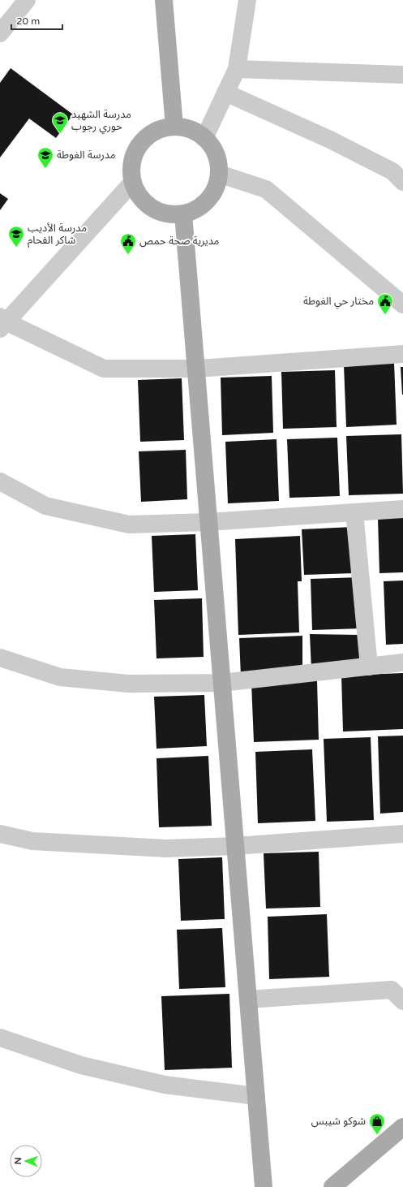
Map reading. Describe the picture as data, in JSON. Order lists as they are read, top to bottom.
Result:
{
  "places": {
    "school or university": ["مدرسة الشهيد حوري رجوب", "مدرسة الغوطة", "مدرسة الأديب شاكر الفحام"],
    "public building": ["مديرية صحة حمص", "مختار حي الغوطة"],
    "shop": ["شوكو شيبس"]
  },
  "scale_bar": "20 m",
  "north": "left"
}
